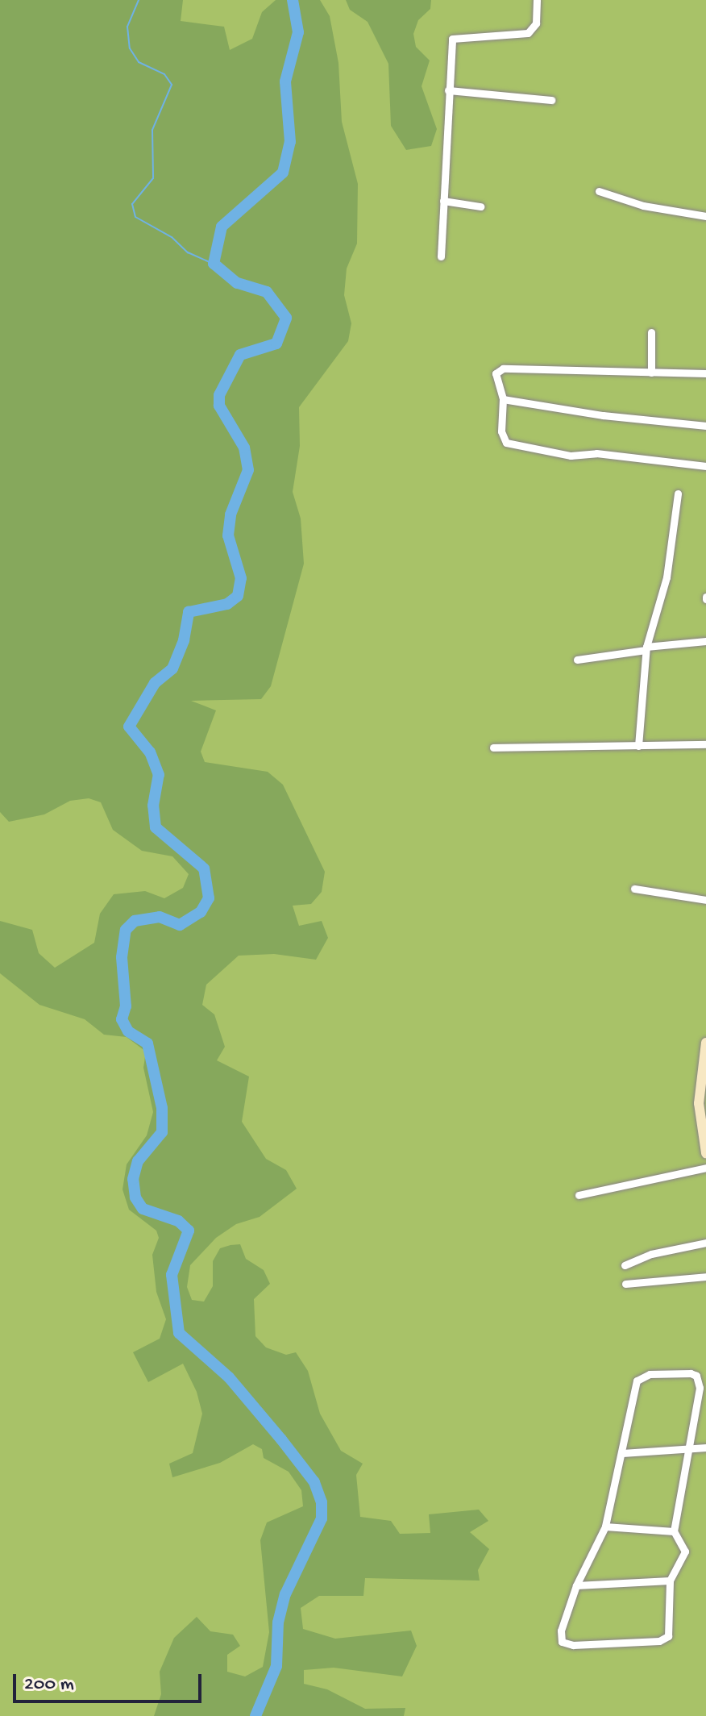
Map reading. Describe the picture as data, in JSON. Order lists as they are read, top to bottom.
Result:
{
  "scale_bar": "200 m"
}
